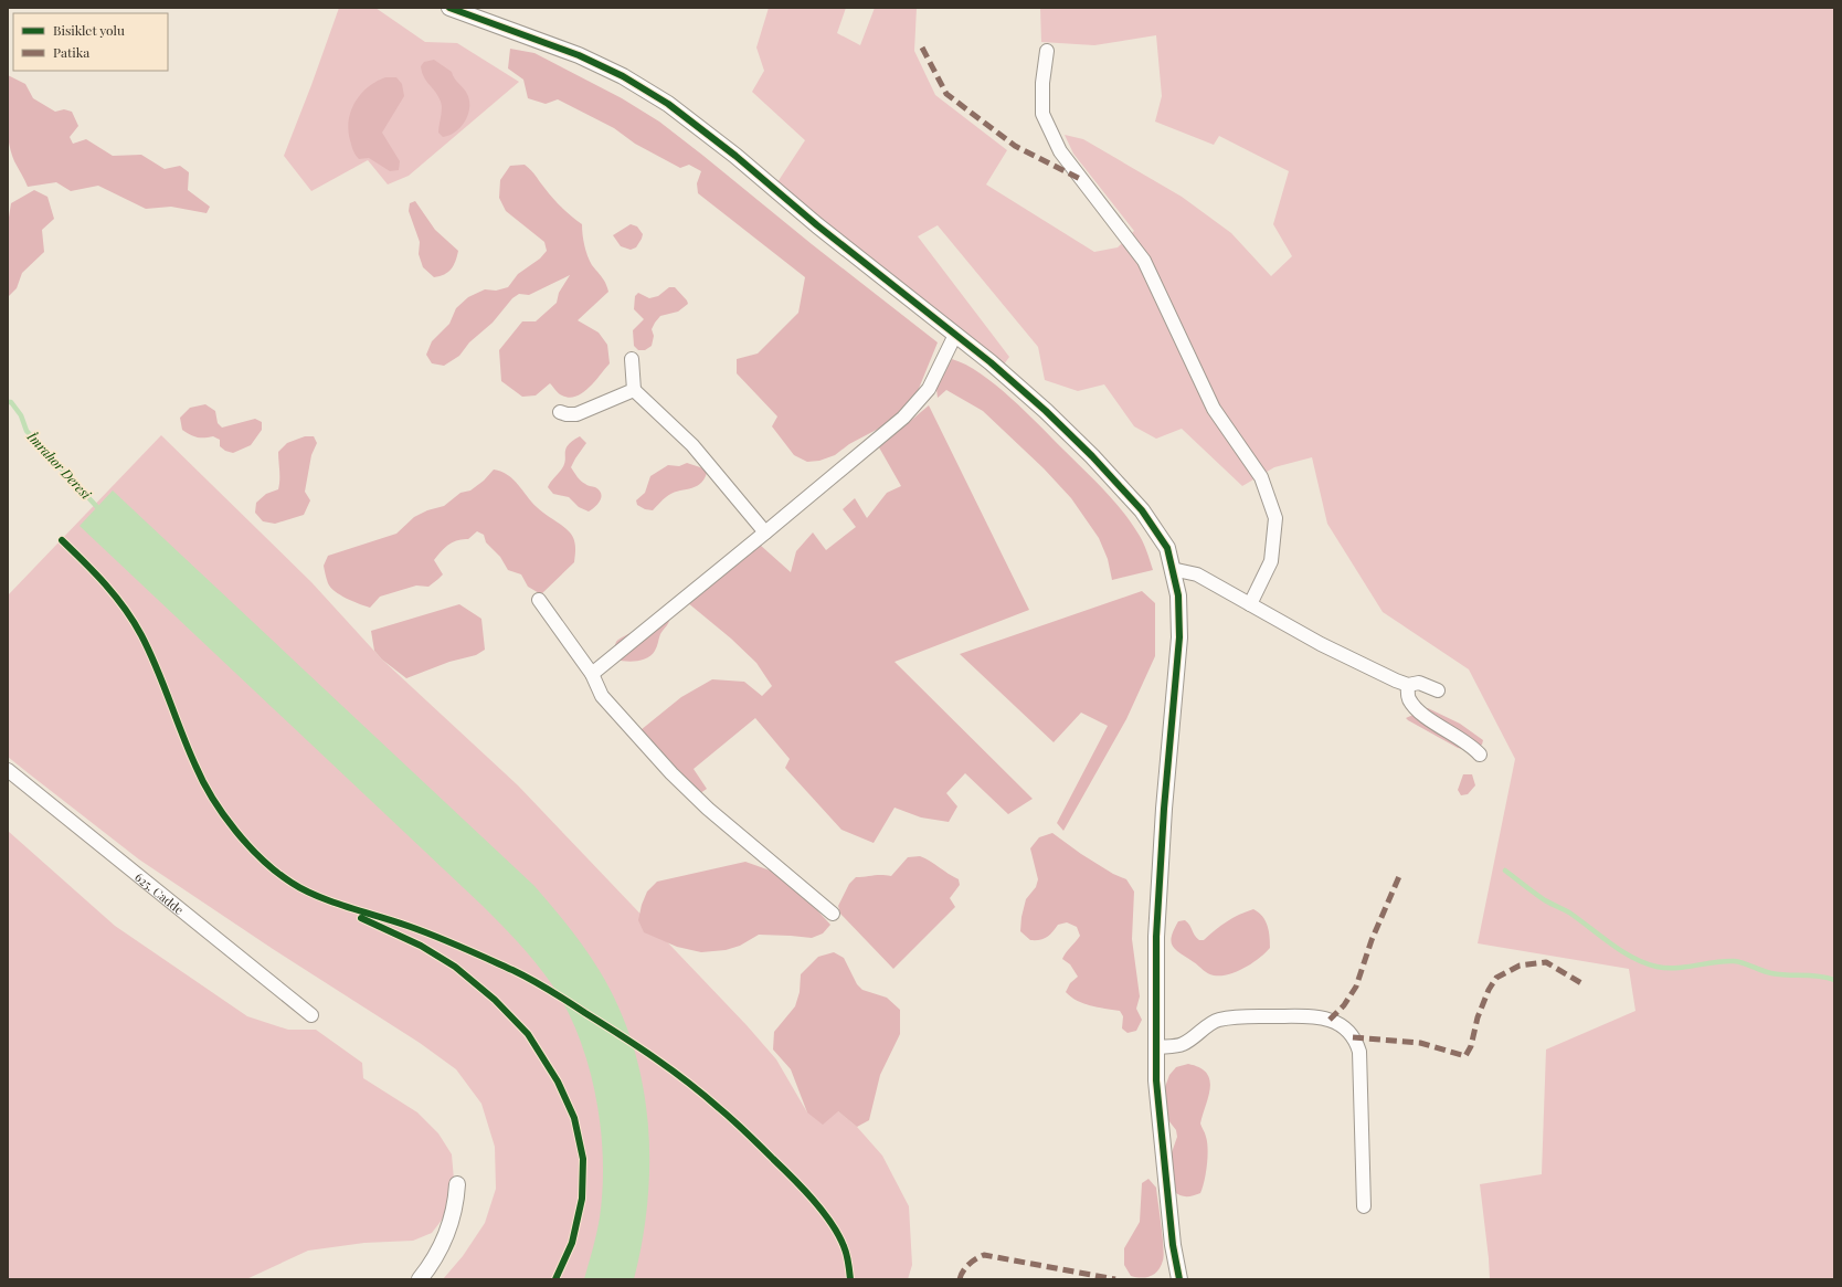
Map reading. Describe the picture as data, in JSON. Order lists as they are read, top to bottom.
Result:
{
  "streets": {
    "street": ["625. Cadde"]
  },
  "water": ["İmrahor Deresi"],
  "legend": ["Bisiklet yolu", "Patika"]
}
